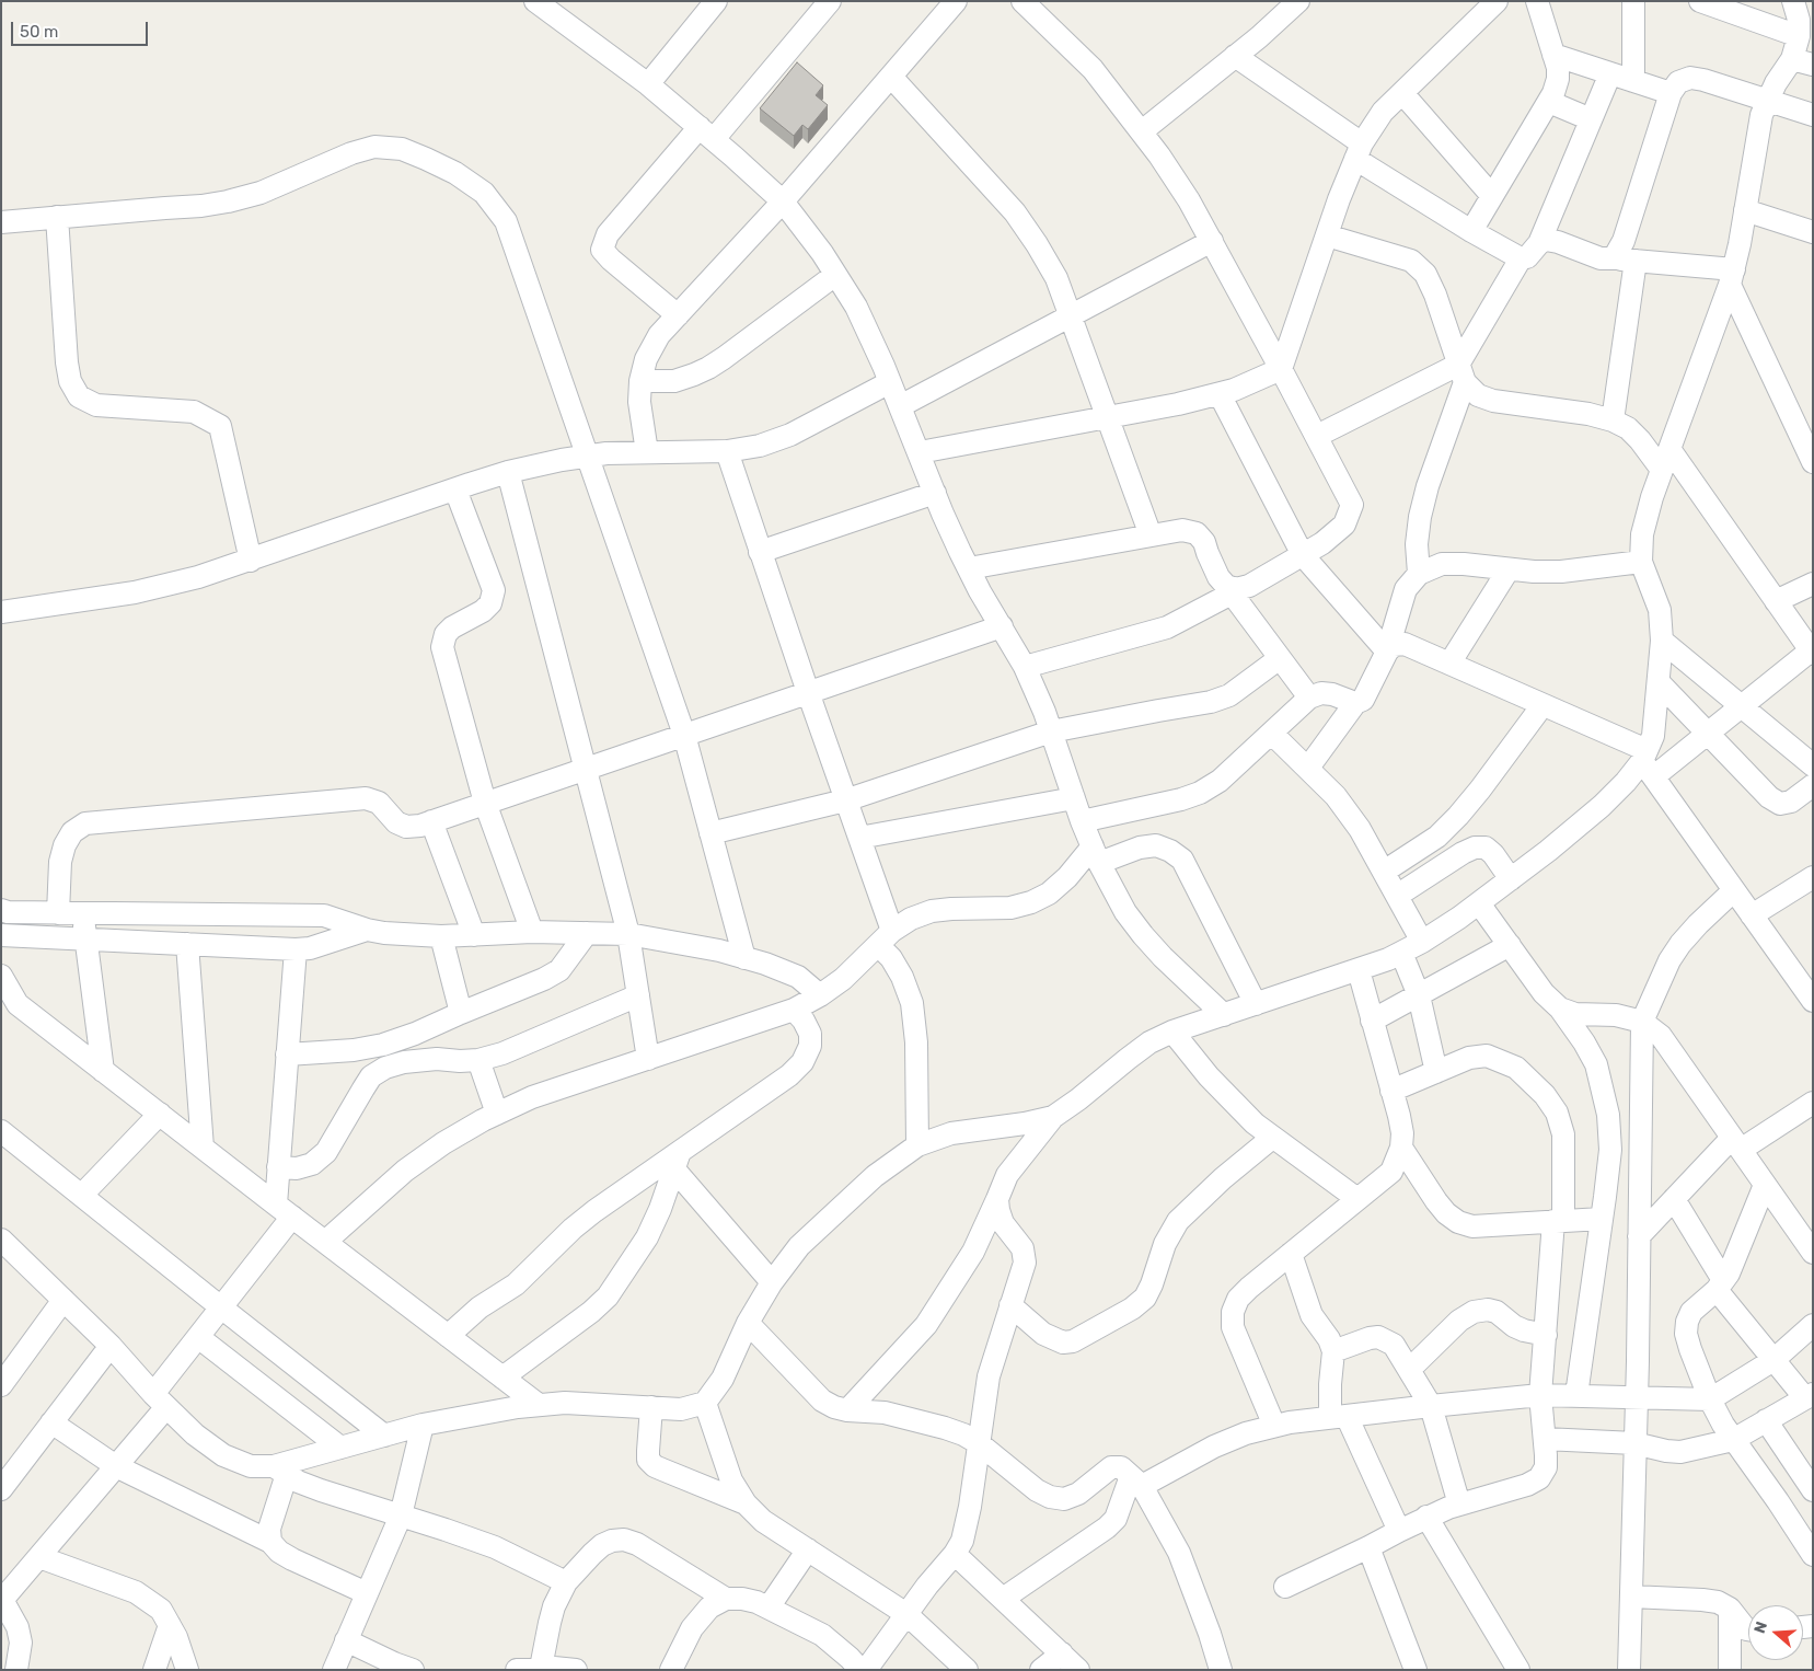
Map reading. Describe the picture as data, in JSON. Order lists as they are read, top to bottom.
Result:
{
  "scale_bar": "50 m",
  "north": "left"
}
